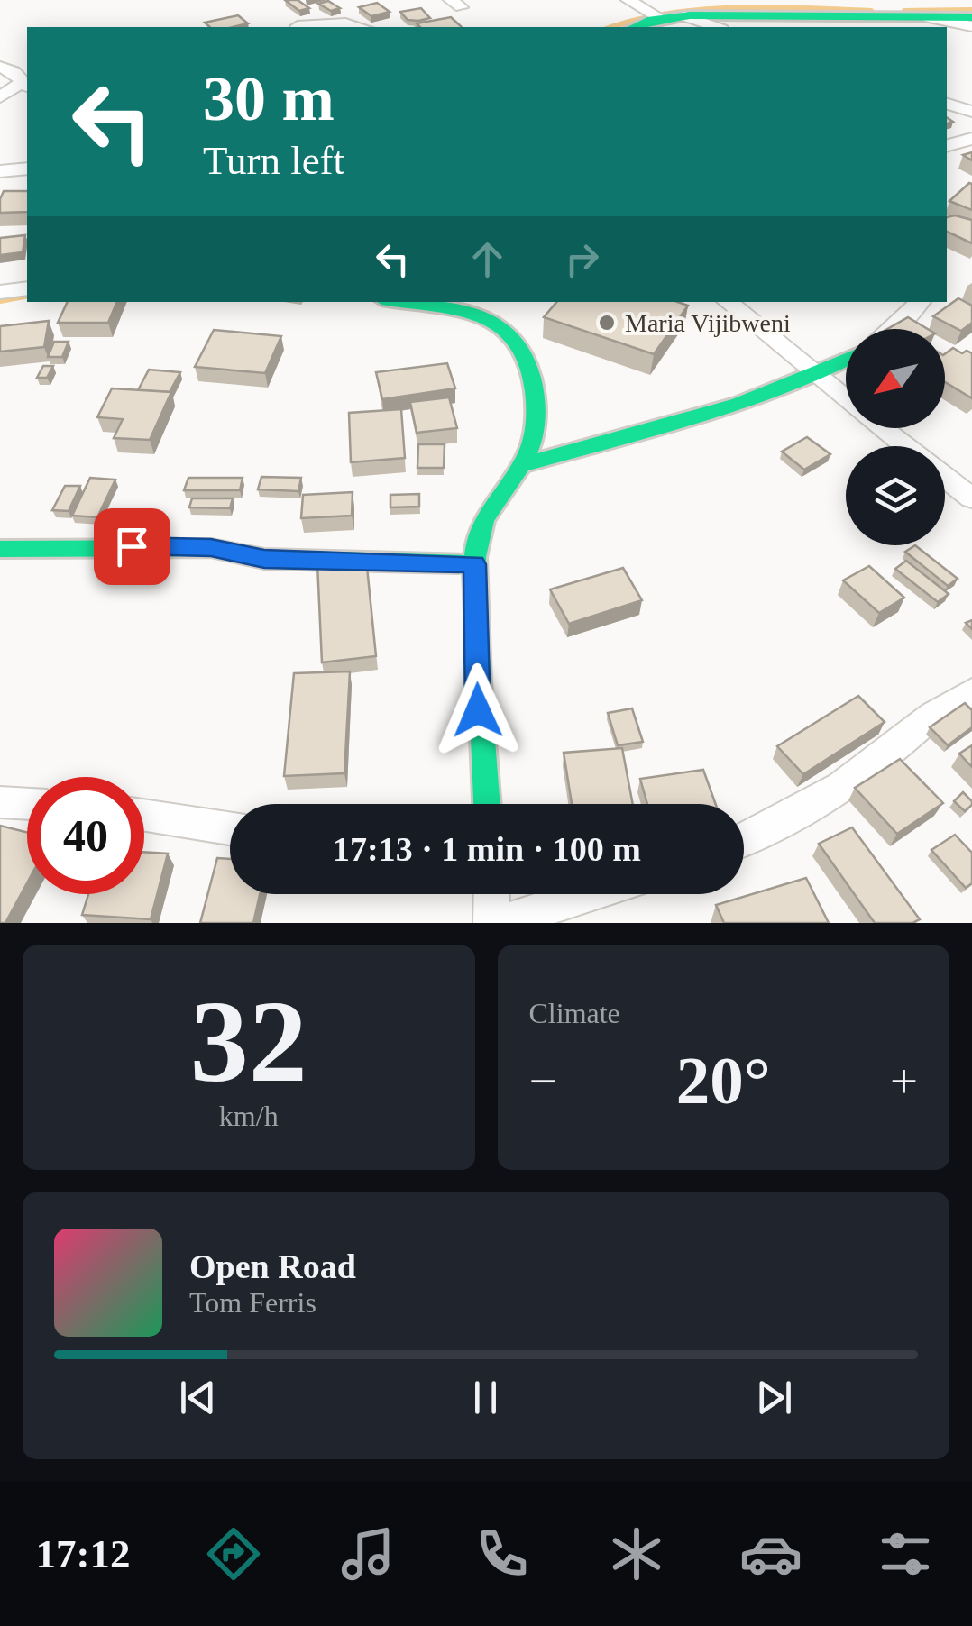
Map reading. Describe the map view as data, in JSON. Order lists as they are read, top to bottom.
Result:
{
  "places": ["Maria Vijibweni"],
  "north": "bottom left",
  "page": {
    "turn": ["30 m", "Turn left"],
    "limit": "40",
    "trip": "17:13 · 1 min · 100 m",
    "tile": [
      ["32", "km/h"],
      "Climate"
    ],
    "heat": ["−", "20°", "+"],
    "song": ["Open Road", "Tom Ferris"],
    "tabs": "17:12"
  }
}
